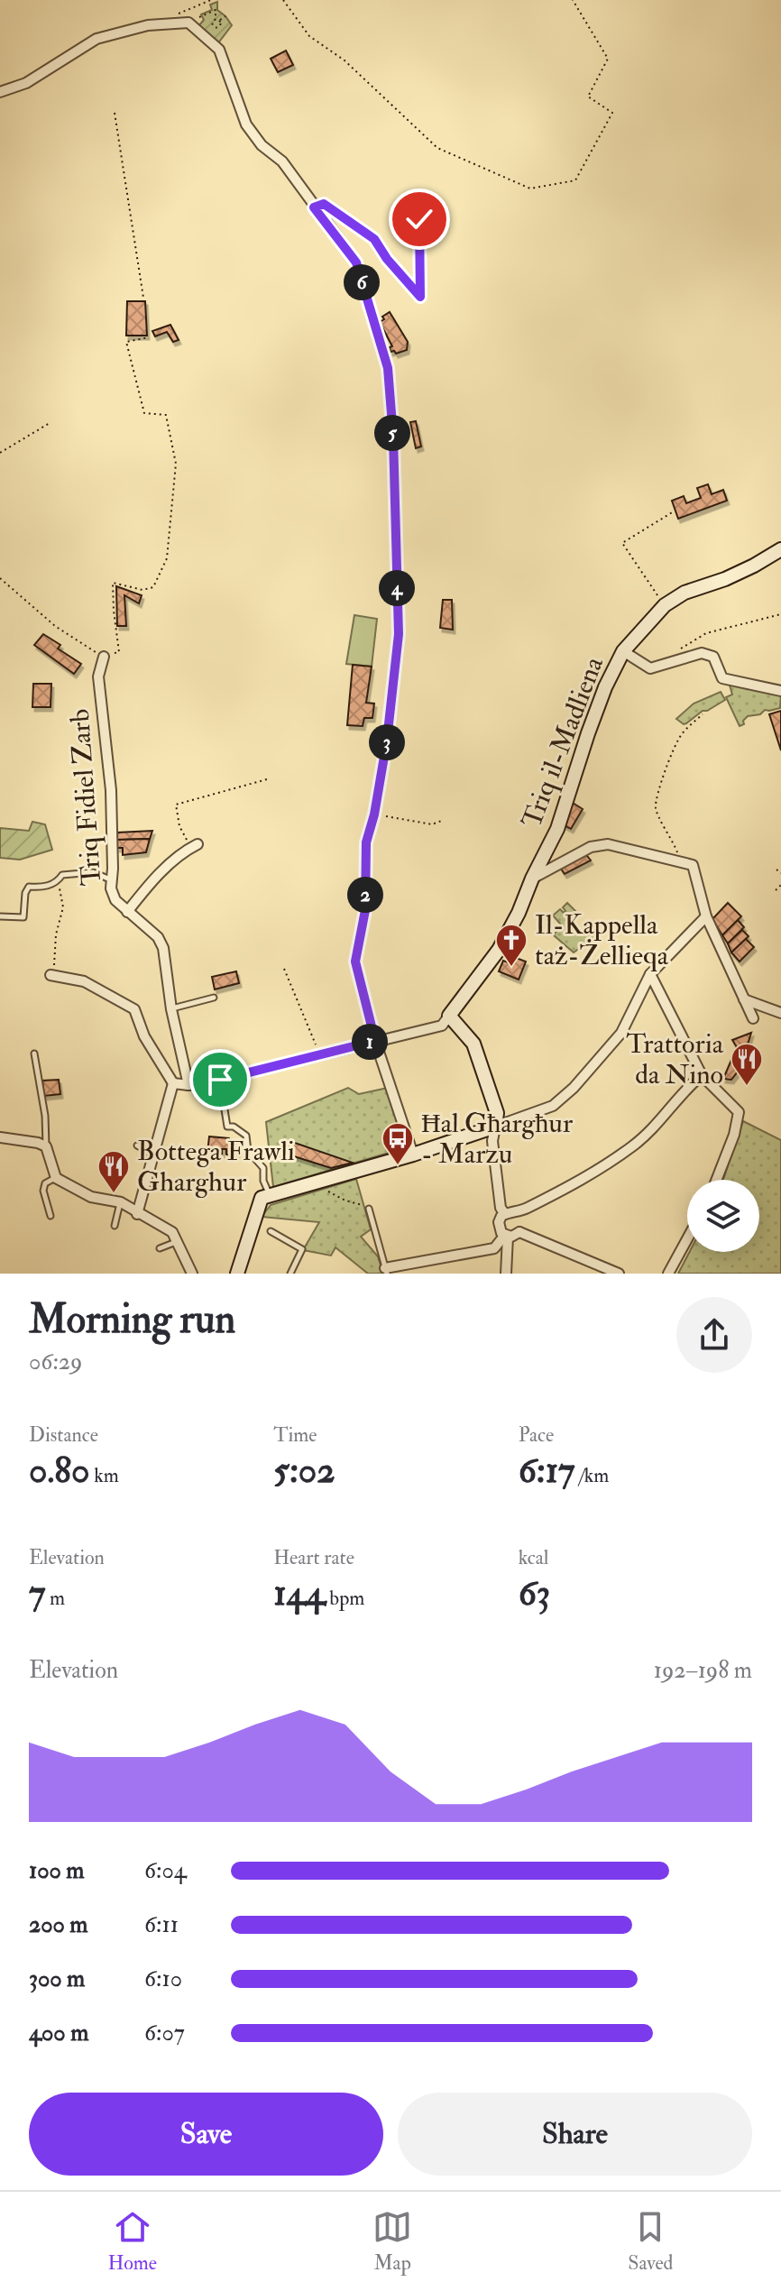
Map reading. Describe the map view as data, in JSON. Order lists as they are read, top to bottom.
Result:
{
  "streets": {
    "street": ["Triq il-Madliena", "Triq Fidiel Zarb"]
  },
  "places": {
    "church": ["Il-Kappella taż-Żellieqa"],
    "restaurant": ["Trattoria da Nino", "Bottega Frawli Gharghur"],
    "bus stop": ["Ħal Għargħur - Marzu"]
  },
  "page": {
    "pins": [
      "6",
      "5",
      "4",
      "3",
      "2",
      "1"
    ],
    "heading": ["Morning run", "06:29"],
    "stats": [
      ["Distance", "0.80 km"],
      ["Time", "5:02"],
      ["Pace", "6:17 /km"],
      ["Elevation", "7 m"],
      ["Heart rate", "144 bpm"],
      ["kcal", "63"]
    ],
    "chart": ["Elevation", "192–198 m"],
    "list": [
      {
        "name": "100 m",
        "note": "6:04"
      },
      {
        "name": "200 m",
        "note": "6:11"
      },
      {
        "name": "300 m",
        "note": "6:10"
      },
      {
        "name": "400 m",
        "note": "6:07"
      }
    ],
    "buttons": ["Save", "Share"],
    "tabs": ["Home", "Map", "Saved"]
  }
}
